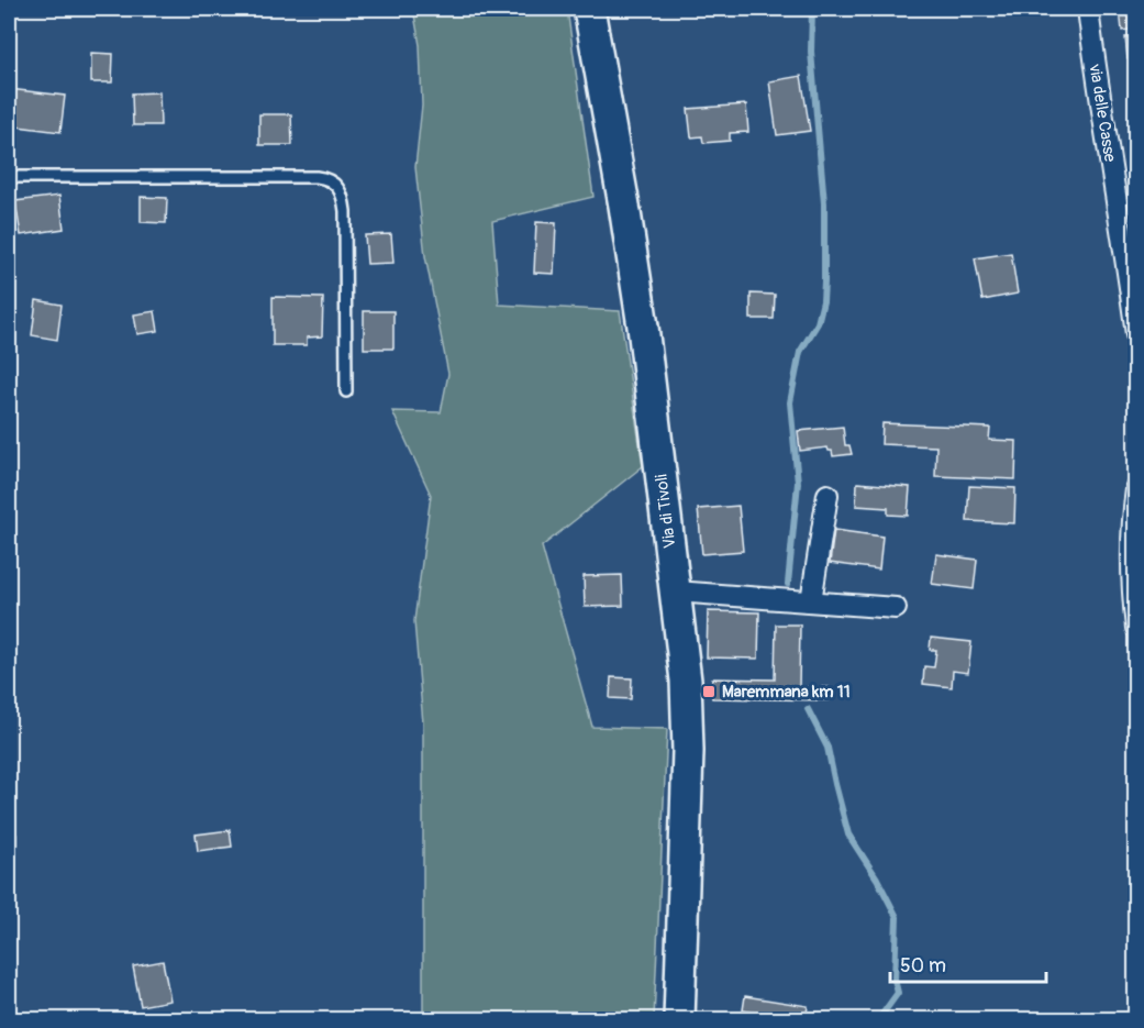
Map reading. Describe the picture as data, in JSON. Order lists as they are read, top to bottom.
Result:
{
  "streets": {
    "main road": ["Via di Tivoli"],
    "street": ["via delle Casse"]
  },
  "places": {
    "transit": ["Maremmana km 11"]
  },
  "scale_bar": "50 m"
}
